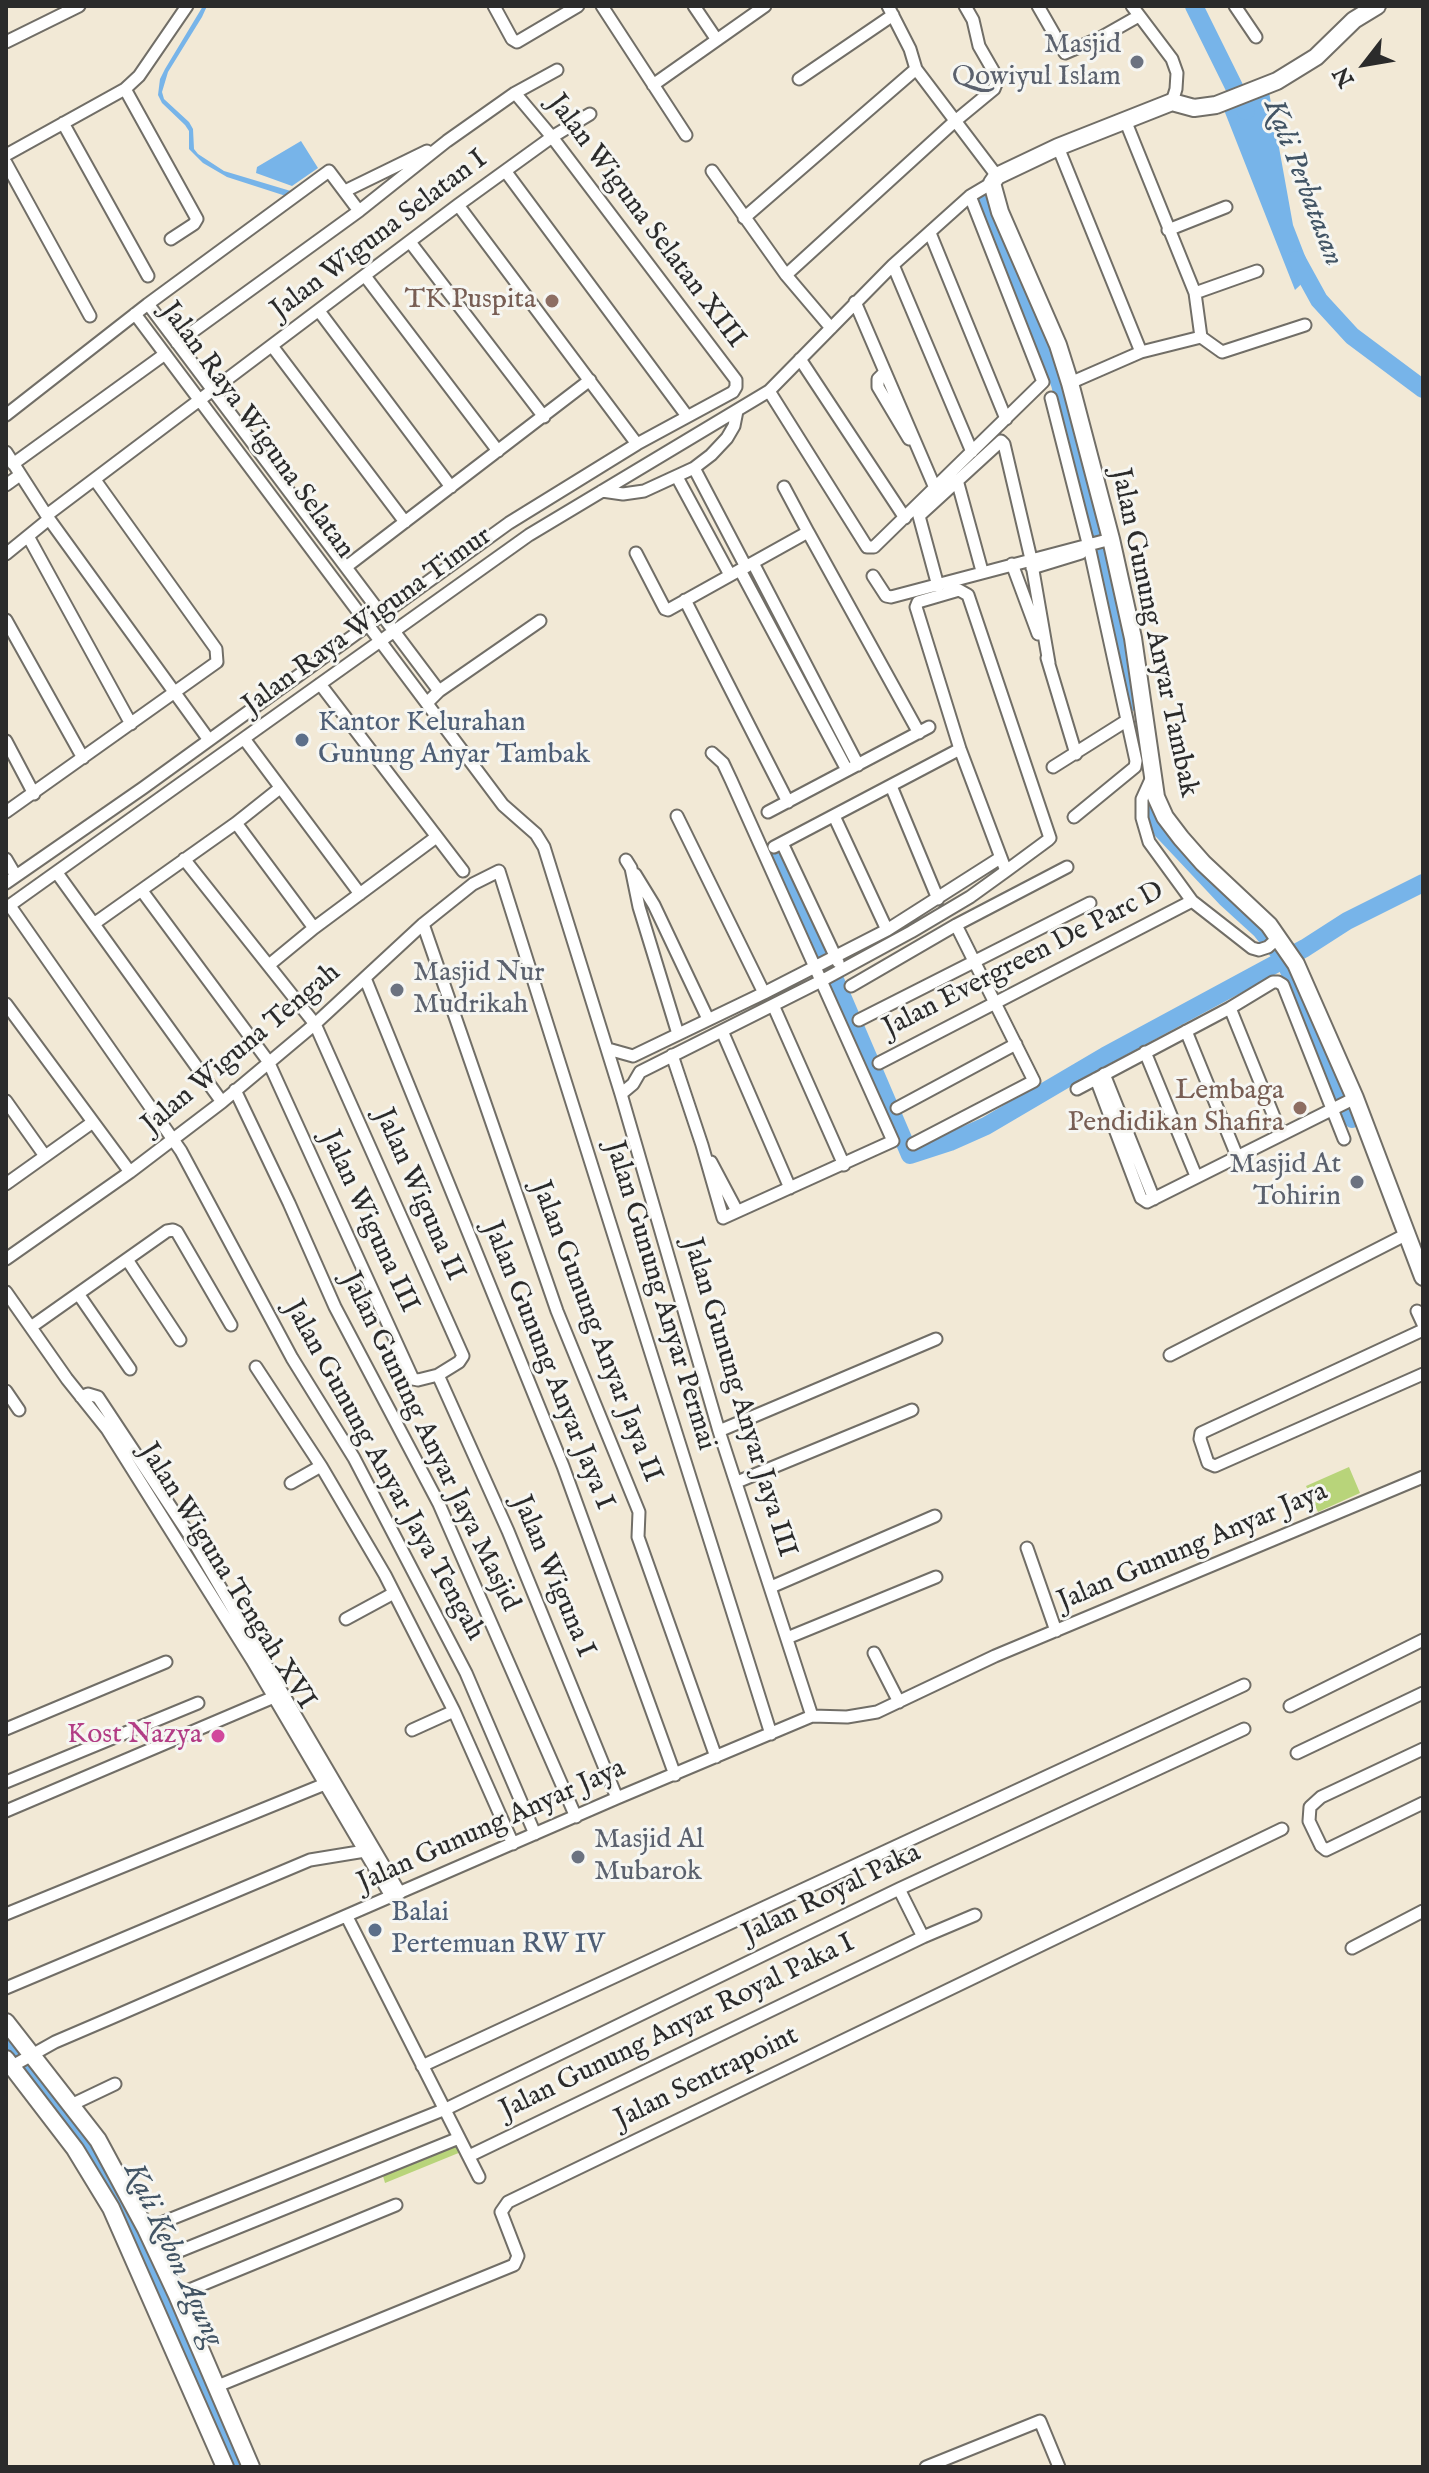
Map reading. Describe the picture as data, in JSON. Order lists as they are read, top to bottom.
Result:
{
  "streets": {
    "street": [
      "Jalan Wiguna Selatan XIII",
      "Jalan Wiguna Selatan I",
      "Jalan Raya Wiguna Selatan",
      "Jalan Raya Wiguna Timur",
      "Jalan Gunung Anyar Tambak",
      "Jalan Evergreen De Parc D",
      "Jalan Wiguna Tengah",
      "Jalan Wiguna II",
      "Jalan Wiguna III",
      "Jalan Gunung Anyar Permai",
      "Jalan Gunung Anyar Jaya II",
      "Jalan Gunung Anyar Jaya I",
      "Jalan Gunung Anyar Jaya III",
      "Jalan Gunung Anyar Jaya Masjid",
      "Jalan Gunung Anyar Jaya Tengah",
      "Jalan Gunung Anyar Jaya",
      "Jalan Wiguna Tengah XVI",
      "Jalan Wiguna I",
      "Jalan Royal Paka",
      "Jalan Gunung Anyar Royal Paka I",
      "Jalan Sentrapoint"
    ]
  },
  "crossings": [
    ["Jalan Wiguna Selatan XIII", "Jalan Wiguna Selatan I"],
    ["Jalan Wiguna Selatan XIII", "Jalan Raya Wiguna Timur"],
    ["Jalan Wiguna Selatan I", "Jalan Raya Wiguna Selatan"],
    ["Jalan Raya Wiguna Selatan", "Jalan Raya Wiguna Timur"],
    ["Jalan Raya Wiguna Selatan", "Jalan Gunung Anyar Jaya III"],
    ["Jalan Raya Wiguna Timur", "Jalan Gunung Anyar Tambak"],
    ["Jalan Raya Wiguna Timur", "Jalan Gunung Anyar Jaya Tengah"],
    ["Jalan Wiguna Tengah", "Jalan Wiguna II"],
    ["Jalan Wiguna Tengah", "Jalan Wiguna III"],
    ["Jalan Wiguna Tengah", "Jalan Gunung Anyar Permai"],
    ["Jalan Wiguna Tengah", "Jalan Gunung Anyar Jaya II"],
    ["Jalan Wiguna Tengah", "Jalan Gunung Anyar Jaya I"],
    ["Jalan Wiguna Tengah", "Jalan Gunung Anyar Jaya Masjid"],
    ["Jalan Wiguna Tengah", "Jalan Gunung Anyar Jaya Tengah"],
    ["Jalan Wiguna II", "Jalan Wiguna III"],
    ["Jalan Wiguna II", "Jalan Wiguna I"],
    ["Jalan Wiguna III", "Jalan Wiguna I"],
    ["Jalan Gunung Anyar Permai", "Jalan Gunung Anyar Jaya"],
    ["Jalan Gunung Anyar Jaya II", "Jalan Gunung Anyar Jaya"],
    ["Jalan Gunung Anyar Jaya I", "Jalan Gunung Anyar Jaya"],
    ["Jalan Gunung Anyar Jaya III", "Jalan Gunung Anyar Jaya"],
    ["Jalan Gunung Anyar Jaya Masjid", "Jalan Gunung Anyar Jaya"],
    ["Jalan Gunung Anyar Jaya Tengah", "Jalan Gunung Anyar Jaya"],
    ["Jalan Gunung Anyar Jaya", "Jalan Wiguna Tengah XVI"],
    ["Jalan Gunung Anyar Jaya", "Jalan Wiguna I"]
  ],
  "water": ["Kali Perbatasan", "Kali Kebon Agung"],
  "places": [
    "Masjid Qowiyul Islam",
    "TK Puspita",
    "Kantor Kelurahan Gunung Anyar Tambak",
    "Masjid Nur Mudrikah",
    "Lembaga Pendidikan Shafira",
    "Masjid At Tohirin",
    "Kost Nazya",
    "Masjid Al Mubarok",
    "Balai Pertemuan RW IV"
  ],
  "north": "bottom left"
}
